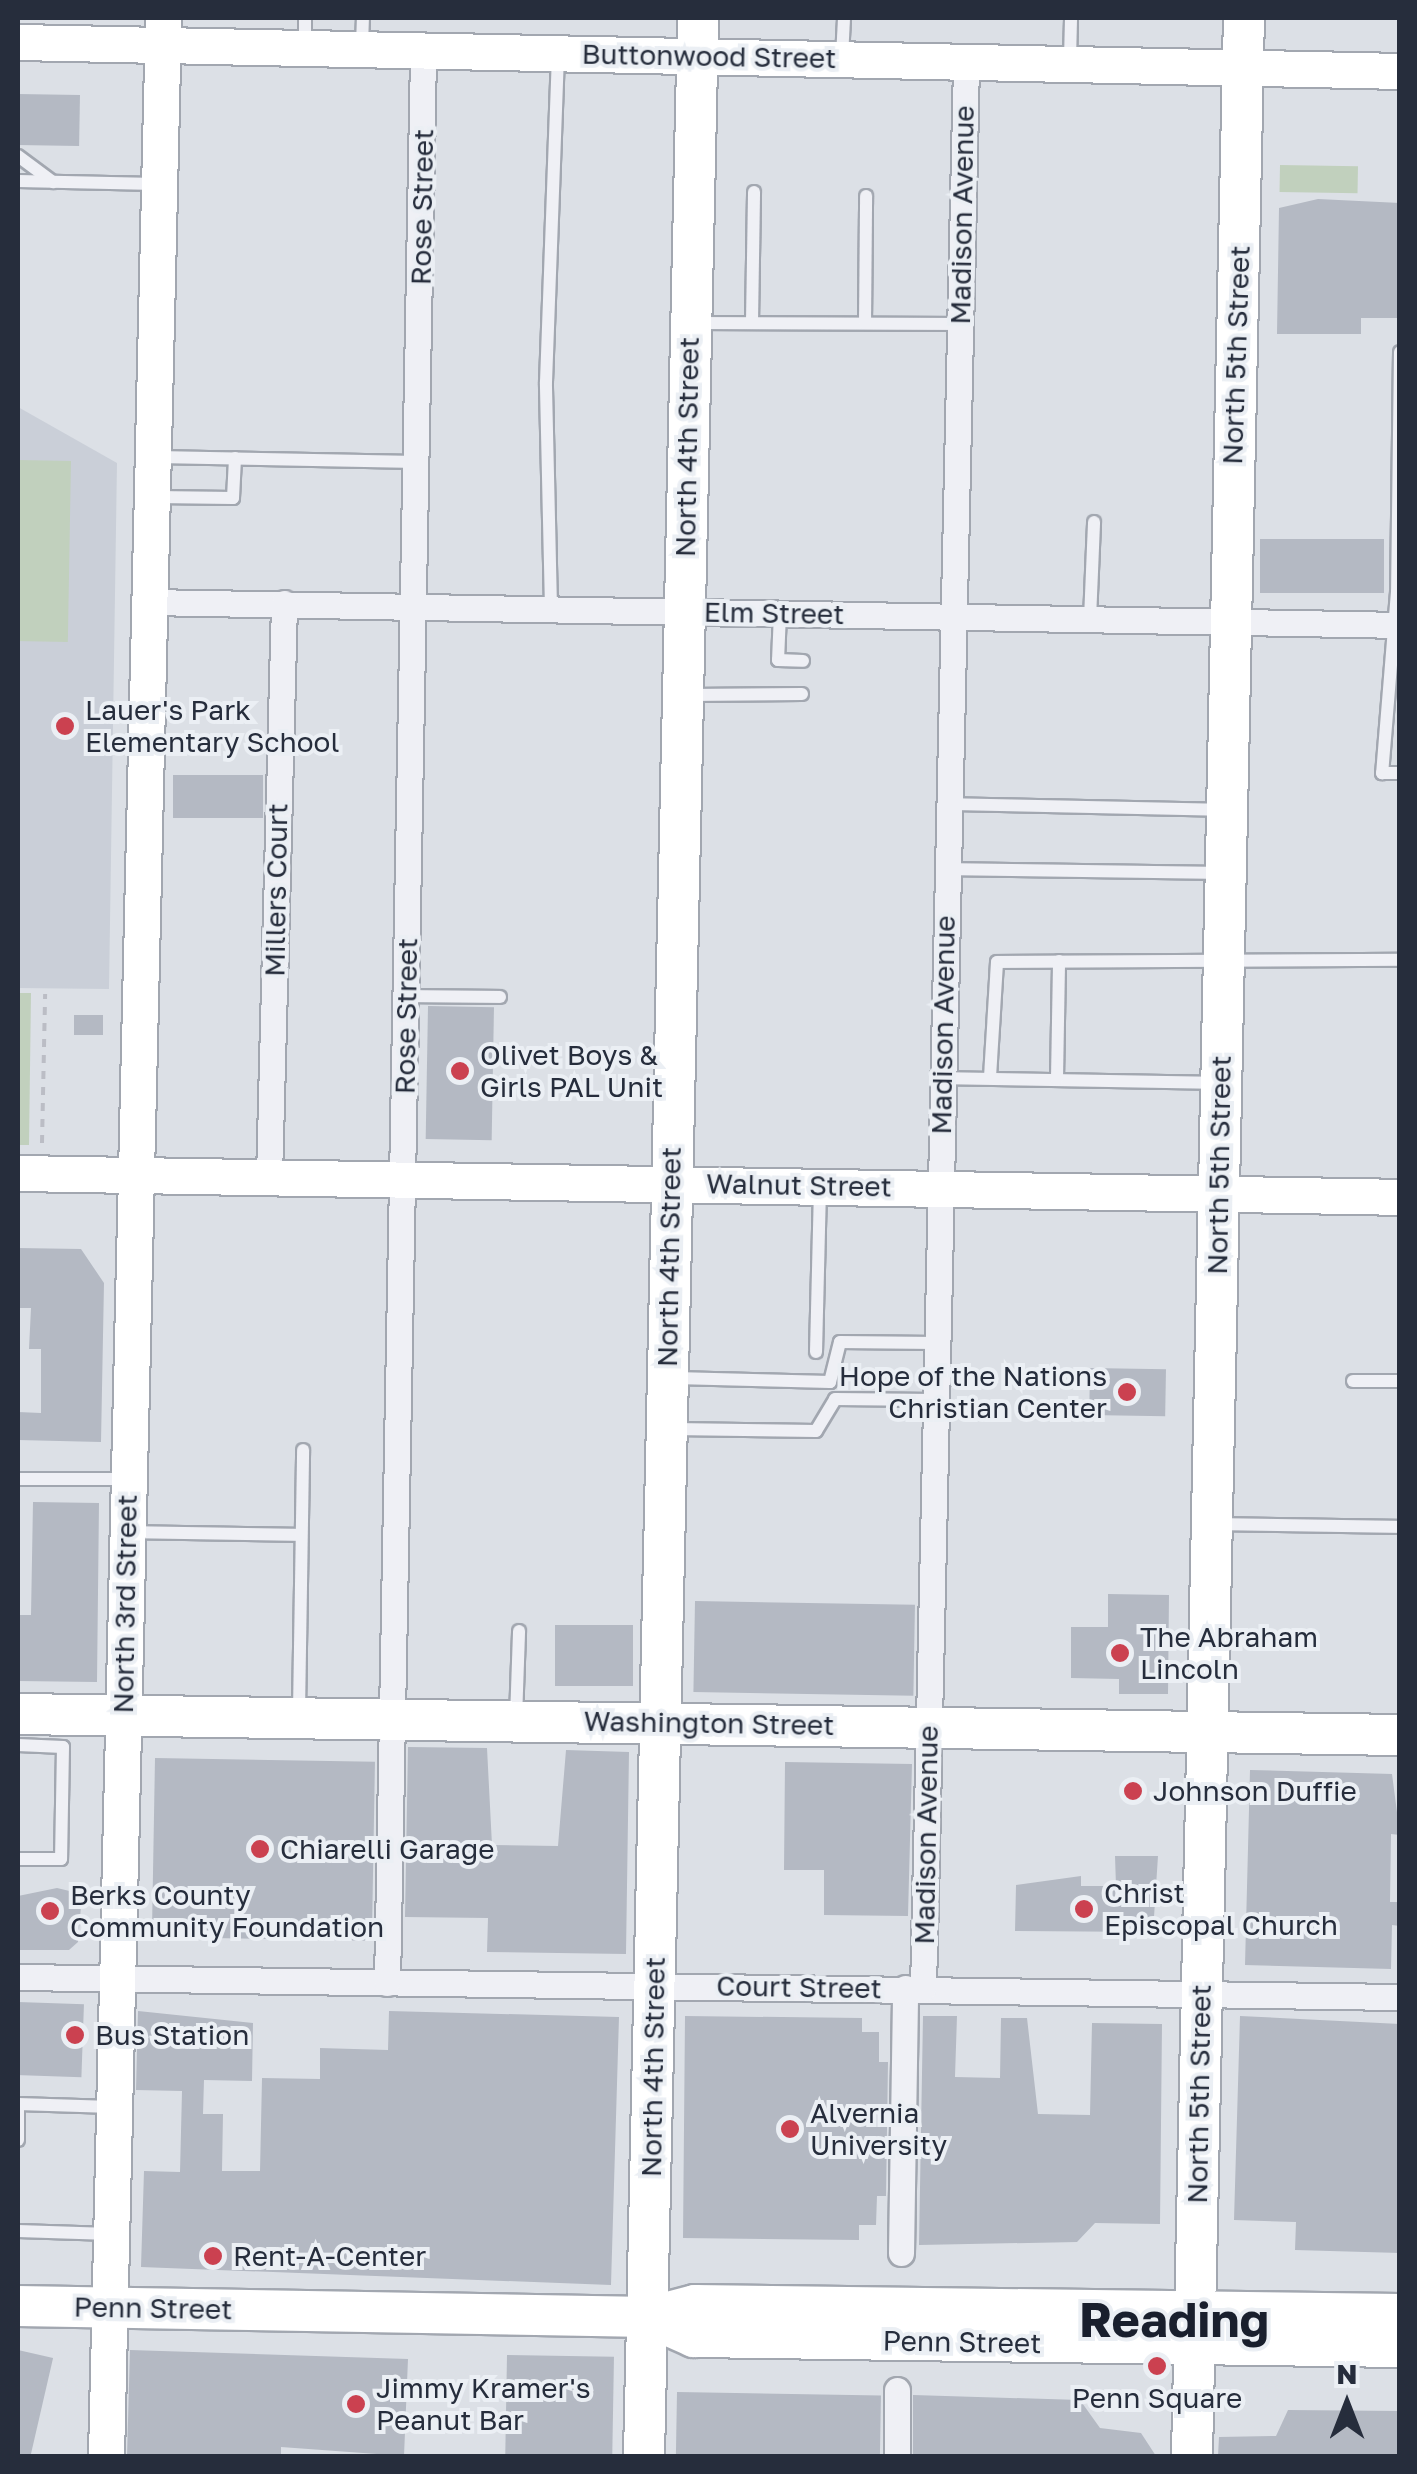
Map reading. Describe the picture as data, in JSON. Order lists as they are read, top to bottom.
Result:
{
  "streets": {
    "main road": [
      "North 5th Street",
      "North 4th Street",
      "Washington Street",
      "Penn Street"
    ],
    "street": [
      "Buttonwood Street",
      "Rose Street",
      "Madison Avenue",
      "Elm Street",
      "Millers Court",
      "Walnut Street",
      "North 3rd Street",
      "Court Street"
    ]
  },
  "crossings": [
    ["Buttonwood Street", "Rose Street"],
    ["Buttonwood Street", "Madison Avenue"],
    ["Buttonwood Street", "North 5th Street"],
    ["Buttonwood Street", "North 4th Street"],
    ["Buttonwood Street", "North 3rd Street"],
    ["Rose Street", "Elm Street"],
    ["Rose Street", "Walnut Street"],
    ["Rose Street", "Washington Street"],
    ["Rose Street", "Court Street"],
    ["Madison Avenue", "Elm Street"],
    ["Madison Avenue", "Walnut Street"],
    ["Madison Avenue", "Washington Street"],
    ["Madison Avenue", "Court Street"],
    ["North 5th Street", "Elm Street"],
    ["North 5th Street", "Walnut Street"],
    ["North 5th Street", "Washington Street"],
    ["North 5th Street", "Court Street"],
    ["North 5th Street", "Penn Street"],
    ["North 4th Street", "Elm Street"],
    ["North 4th Street", "Walnut Street"],
    ["North 4th Street", "Washington Street"],
    ["North 4th Street", "Court Street"],
    ["North 4th Street", "Penn Street"],
    ["Elm Street", "Millers Court"],
    ["Elm Street", "North 3rd Street"],
    ["Millers Court", "Walnut Street"],
    ["Walnut Street", "North 3rd Street"],
    ["North 3rd Street", "Washington Street"],
    ["North 3rd Street", "Court Street"],
    ["North 3rd Street", "Penn Street"]
  ],
  "districts": ["Reading"],
  "places": [
    "Lauer's Park Elementary School",
    "Olivet Boys & Girls PAL Unit",
    "Hope of the Nations Christian Center",
    "The Abraham Lincoln",
    "Johnson Duffie",
    "Chiarelli Garage",
    "Christ Episcopal Church",
    "Berks County Community Foundation",
    "Bus Station",
    "Alvernia University",
    "Rent-A-Center",
    "Penn Square",
    "Jimmy Kramer's Peanut Bar"
  ],
  "north": "top"
}
